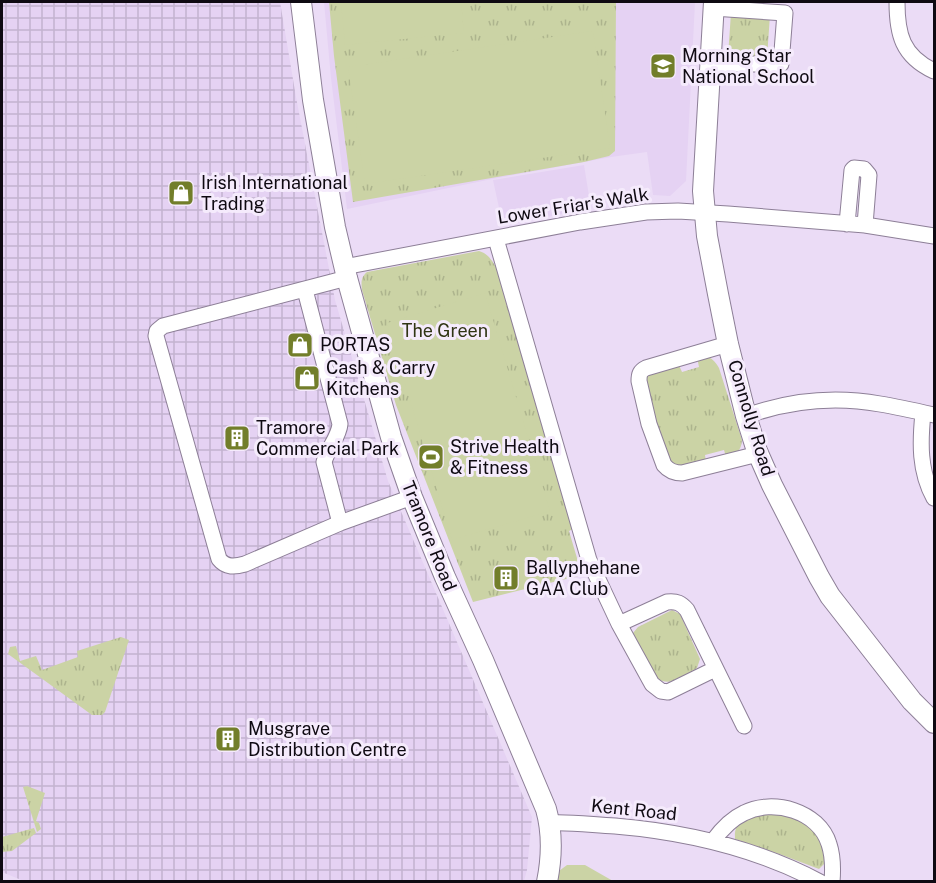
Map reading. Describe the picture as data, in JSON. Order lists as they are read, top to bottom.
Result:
{
  "streets": {
    "street": [
      "Lower Friar's Walk",
      "Connolly Road",
      "Tramore Road",
      "Kent Road"
    ]
  },
  "crossings": [
    ["Lower Friar's Walk", "Connolly Road"],
    ["Lower Friar's Walk", "Tramore Road"],
    ["Tramore Road", "Kent Road"]
  ],
  "parks": ["The Green"],
  "places": {
    "school or university": ["Morning Star National School"],
    "shop": ["Irish International Trading", "PORTAS", "Cash & Carry Kitchens"],
    "building": ["Tramore Commercial Park", "Ballyphehane GAA Club", "Musgrave Distribution Centre"],
    "sports": ["Strive Health & Fitness"]
  }
}
